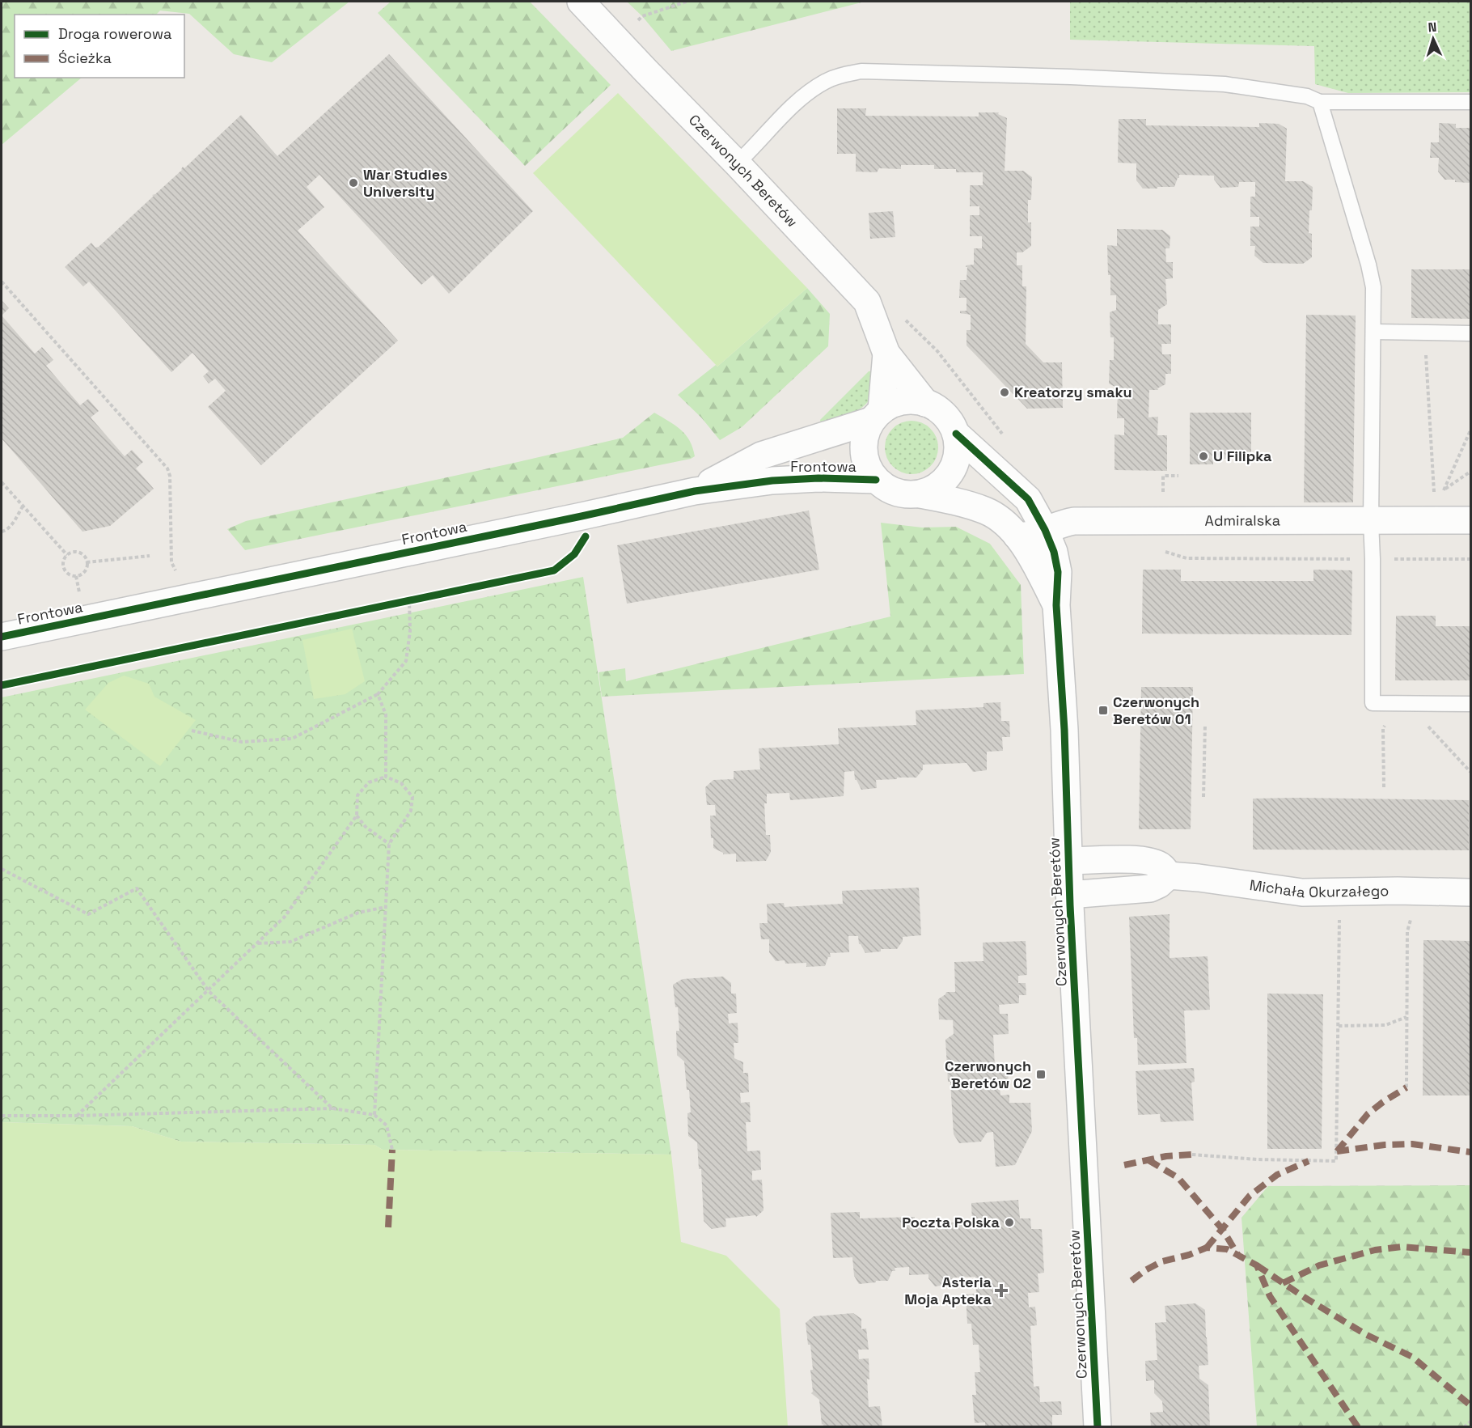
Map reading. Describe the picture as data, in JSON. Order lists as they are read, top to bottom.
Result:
{
  "streets": {
    "street": [
      "Czerwonych Beretów",
      "Frontowa",
      "Admiralska",
      "Michała Okurzałego"
    ]
  },
  "crossings": [
    ["Czerwonych Beretów", "Frontowa"],
    ["Czerwonych Beretów", "Admiralska"],
    ["Czerwonych Beretów", "Michała Okurzałego"]
  ],
  "places": {
    "other": [
      "War Studies University",
      "Kreatorzy smaku",
      "U Filipka",
      "Poczta Polska"
    ],
    "transit": ["Czerwonych Beretów 01", "Czerwonych Beretów 02"],
    "health": ["Asteria Moja Apteka"]
  },
  "legend": ["Droga rowerowa", "Ścieżka"],
  "north": "top"
}
